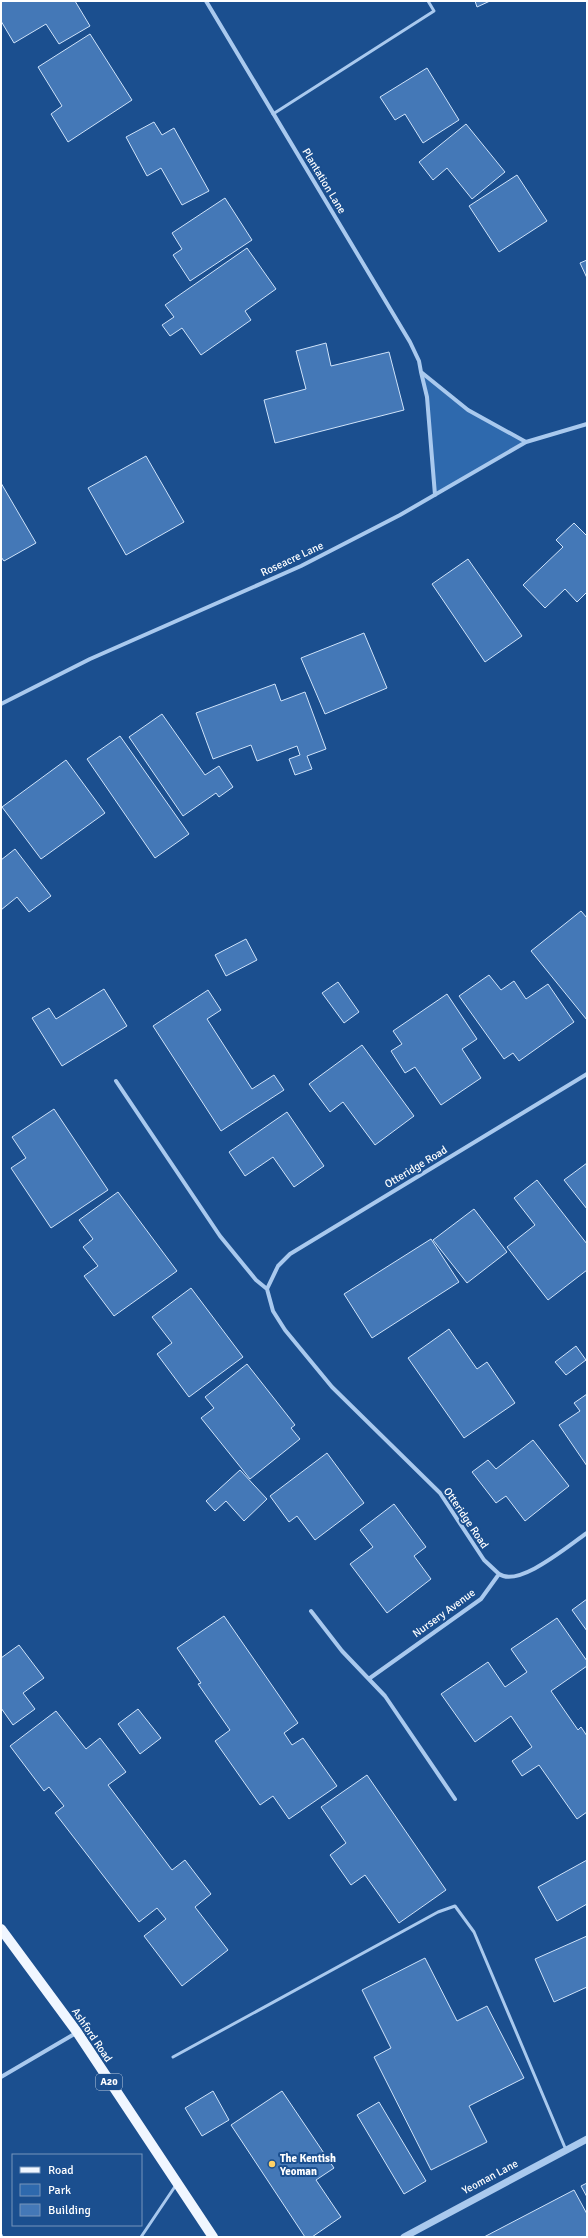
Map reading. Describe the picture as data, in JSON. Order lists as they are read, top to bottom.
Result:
{
  "streets": {
    "main road": ["Ashford Road", "A20"],
    "street": [
      "Plantation Lane",
      "Roseacre Lane",
      "Otteridge Road",
      "Nursery Avenue",
      "Yeoman Lane"
    ]
  },
  "crossings": [
    ["Plantation Lane", "Roseacre Lane"],
    ["Otteridge Road", "Nursery Avenue"]
  ],
  "places": ["The Kentish Yeoman"],
  "legend": ["Road", "Park", "Building"]
}
